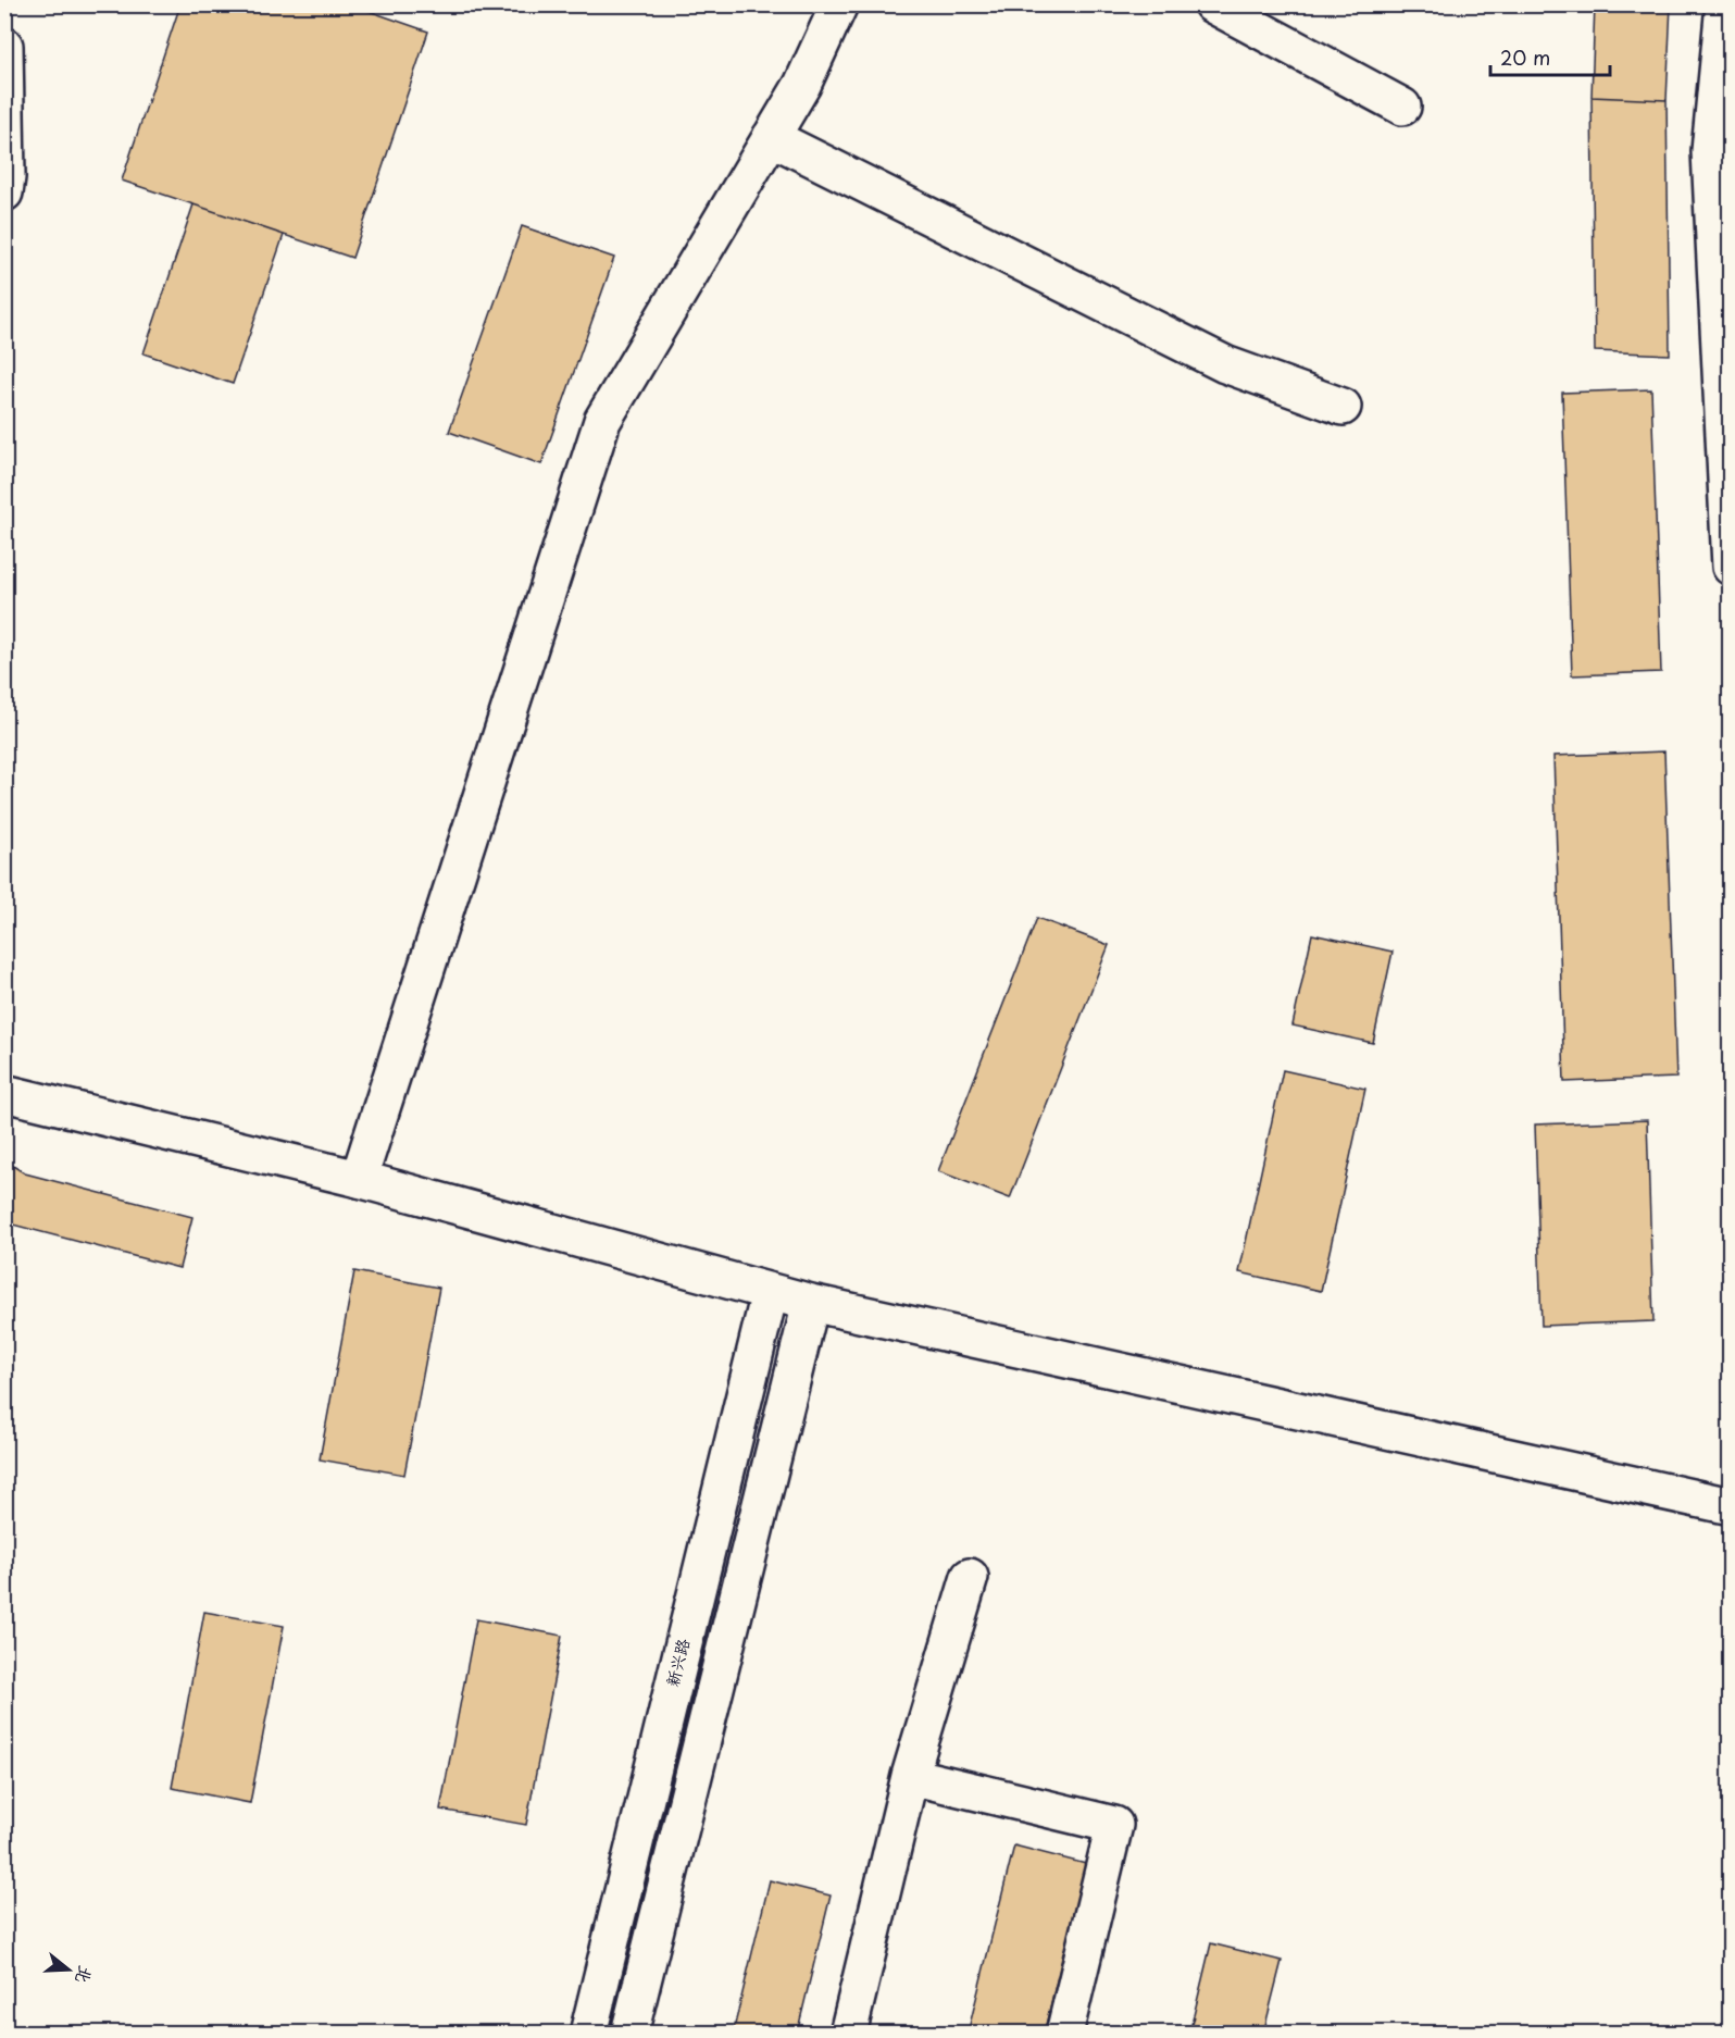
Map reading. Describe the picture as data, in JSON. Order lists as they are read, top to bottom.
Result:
{
  "streets": {
    "main road": ["新兴路"]
  },
  "scale_bar": "20 m",
  "north": "right"
}
